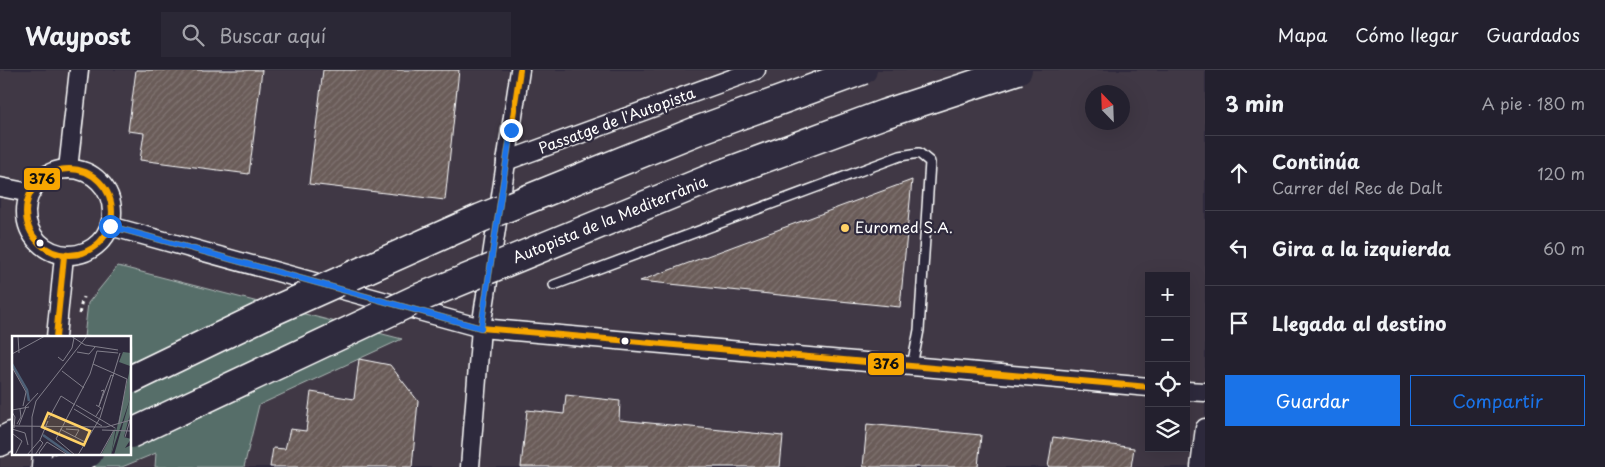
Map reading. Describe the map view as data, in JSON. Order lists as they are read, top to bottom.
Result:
{
  "streets": {
    "highway": ["Autopista de la Mediterrània"],
    "street": ["Passatge de l'Autopista"]
  },
  "places": ["Euromed S.A."],
  "lines": ["transit line 376"],
  "north": "top left",
  "page": {
    "header": "Waypost",
    "search": "Buscar aquí",
    "nav": ["Mapa", "Cómo llegar", "Guardados"],
    "heading": ["3 min", "A pie · 180 m"],
    "list": [
      ["Continúa", "Carrer del Rec de Dalt", "120 m"],
      ["Gira a la izquierda", "60 m"],
      "Llegada al destino"
    ],
    "map_buttons": ["+", "−"],
    "buttons": ["Guardar", "Compartir"]
  }
}
